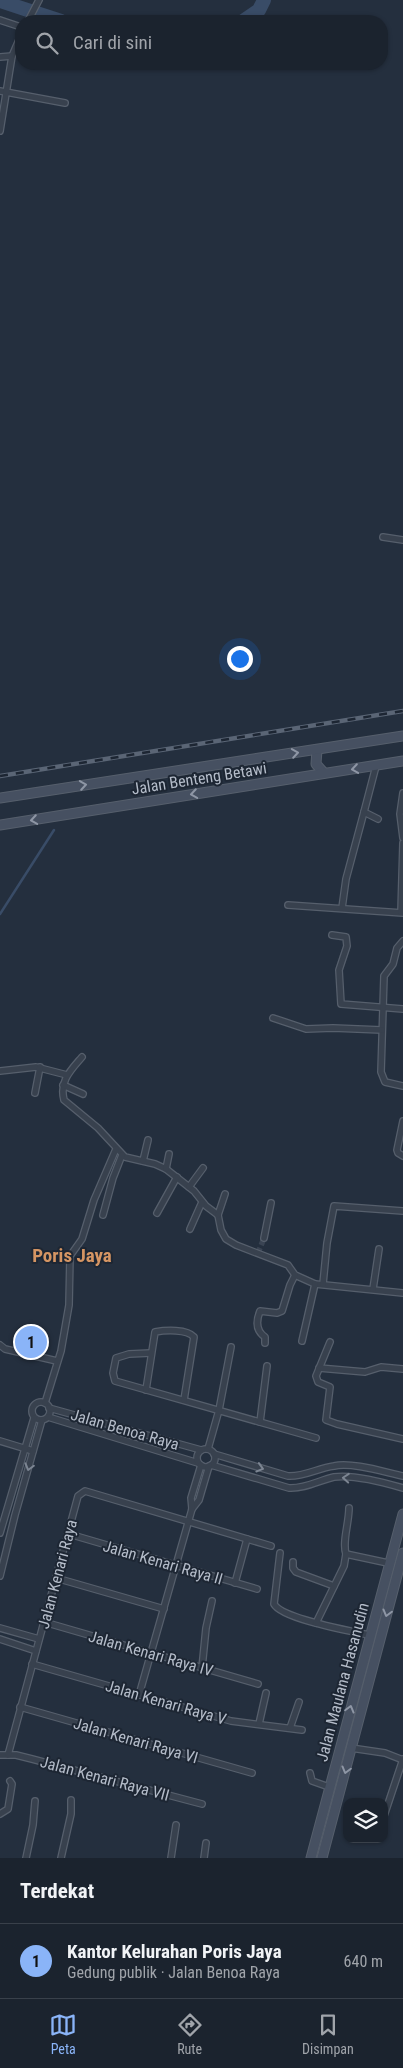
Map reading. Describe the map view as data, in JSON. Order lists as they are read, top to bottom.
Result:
{
  "streets": {
    "main road": ["Jalan Benteng Betawi", "Jalan Maulana Hasanudin"],
    "street": [
      "Jalan Benoa Raya",
      "Jalan Kenari Raya II",
      "Jalan Kenari Raya",
      "Jalan Kenari Raya IV",
      "Jalan Kenari Raya V",
      "Jalan Kenari Raya VI",
      "Jalan Kenari Raya VII"
    ]
  },
  "crossings": [
    ["Jalan Kenari Raya II", "Jalan Kenari Raya"],
    ["Jalan Kenari Raya", "Jalan Kenari Raya IV"],
    ["Jalan Kenari Raya", "Jalan Kenari Raya V"],
    ["Jalan Kenari Raya", "Jalan Kenari Raya VI"],
    ["Jalan Kenari Raya", "Jalan Kenari Raya VII"]
  ],
  "districts": ["Poris Jaya"],
  "page": {
    "search": "Cari di sini",
    "pins": "1",
    "heading": "Terdekat",
    "list": [
      {
        "mark": "1",
        "name": "Kantor Kelurahan Poris Jaya",
        "note": "Gedung publik · Jalan Benoa Raya",
        "value": "640 m"
      }
    ],
    "nav": ["Peta", "Rute", "Disimpan"]
  }
}
